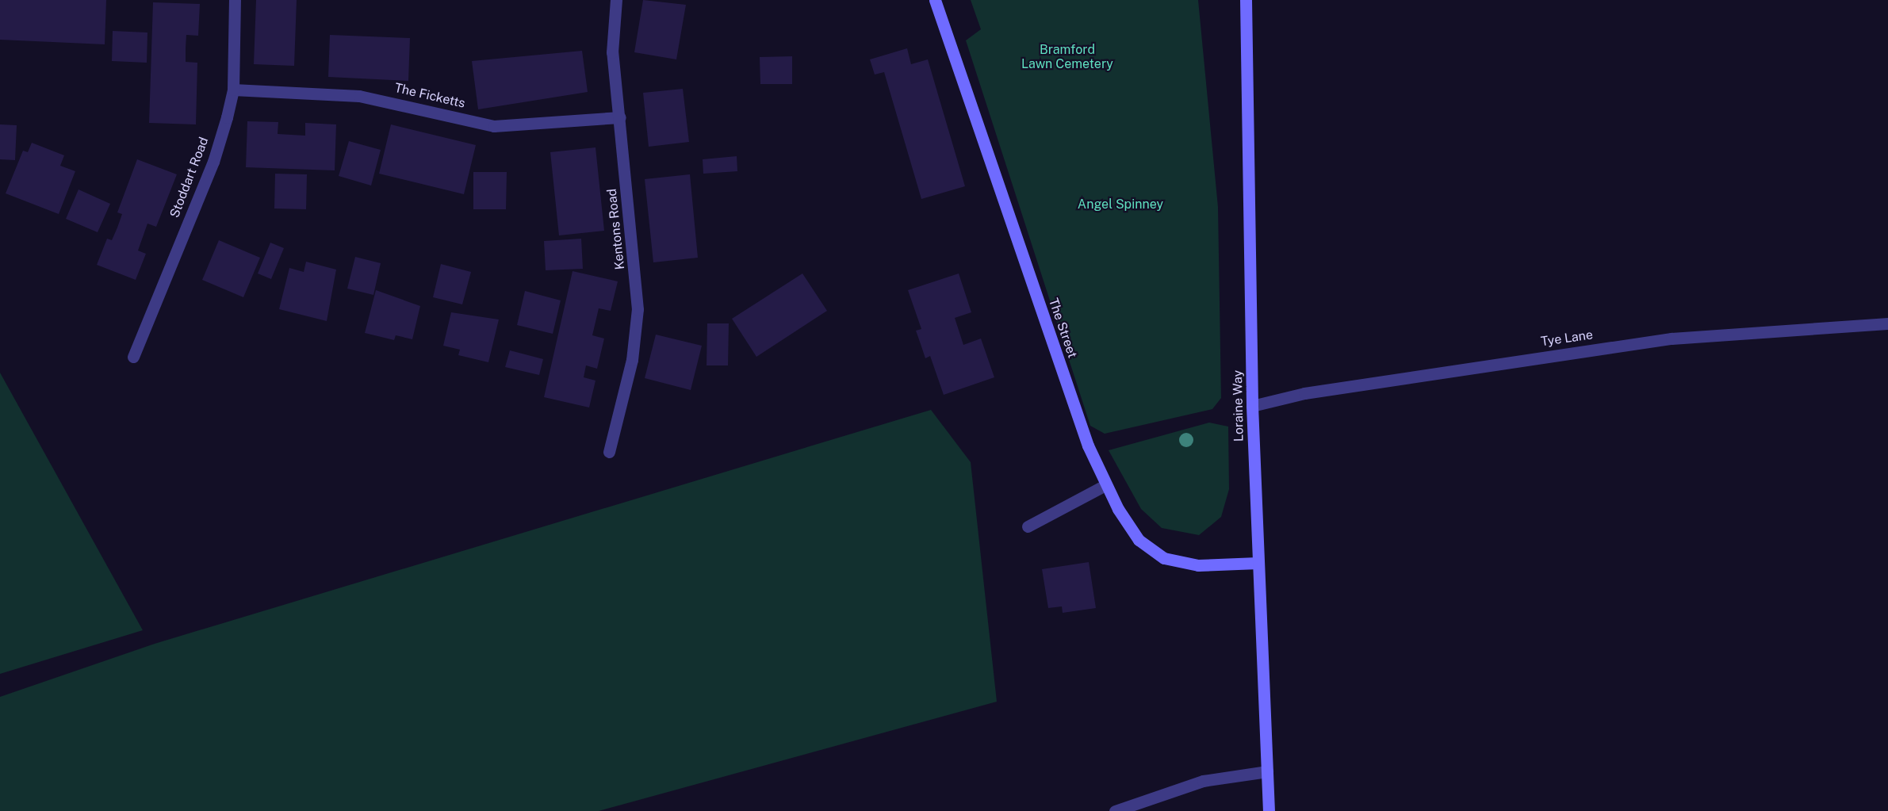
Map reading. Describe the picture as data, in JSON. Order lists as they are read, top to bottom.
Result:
{
  "streets": {
    "main road": ["The Street", "Loraine Way"],
    "street": [
      "The Ficketts",
      "Stoddart Road",
      "Kentons Road",
      "Tye Lane"
    ]
  },
  "crossings": [
    ["The Ficketts", "Stoddart Road"],
    ["The Ficketts", "Kentons Road"],
    ["The Street", "Loraine Way"],
    ["Tye Lane", "Loraine Way"]
  ],
  "parks": ["Bramford Lawn Cemetery", "Angel Spinney"]
}
